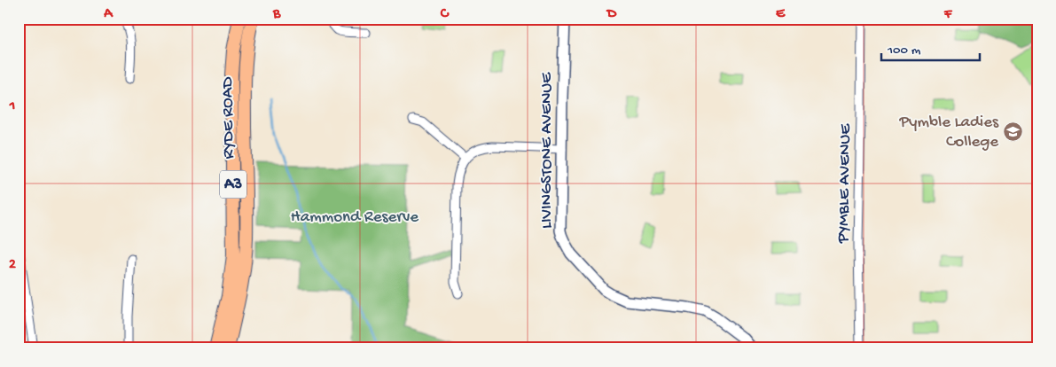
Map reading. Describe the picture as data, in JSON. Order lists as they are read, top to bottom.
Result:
{
  "streets": {
    "highway": ["RYDE ROAD", "A3"],
    "street": ["LIVINGSTONE AVENUE", "PYMBLE AVENUE"]
  },
  "parks": ["Hammond Reserve"],
  "places": {
    "school or university": ["Pymble Ladies College"]
  },
  "scale_bar": "100 m",
  "grid": {
    "columns": [
      "A",
      "B",
      "C",
      "D",
      "E",
      "F"
    ],
    "rows": ["1", "2"]
  }
}
